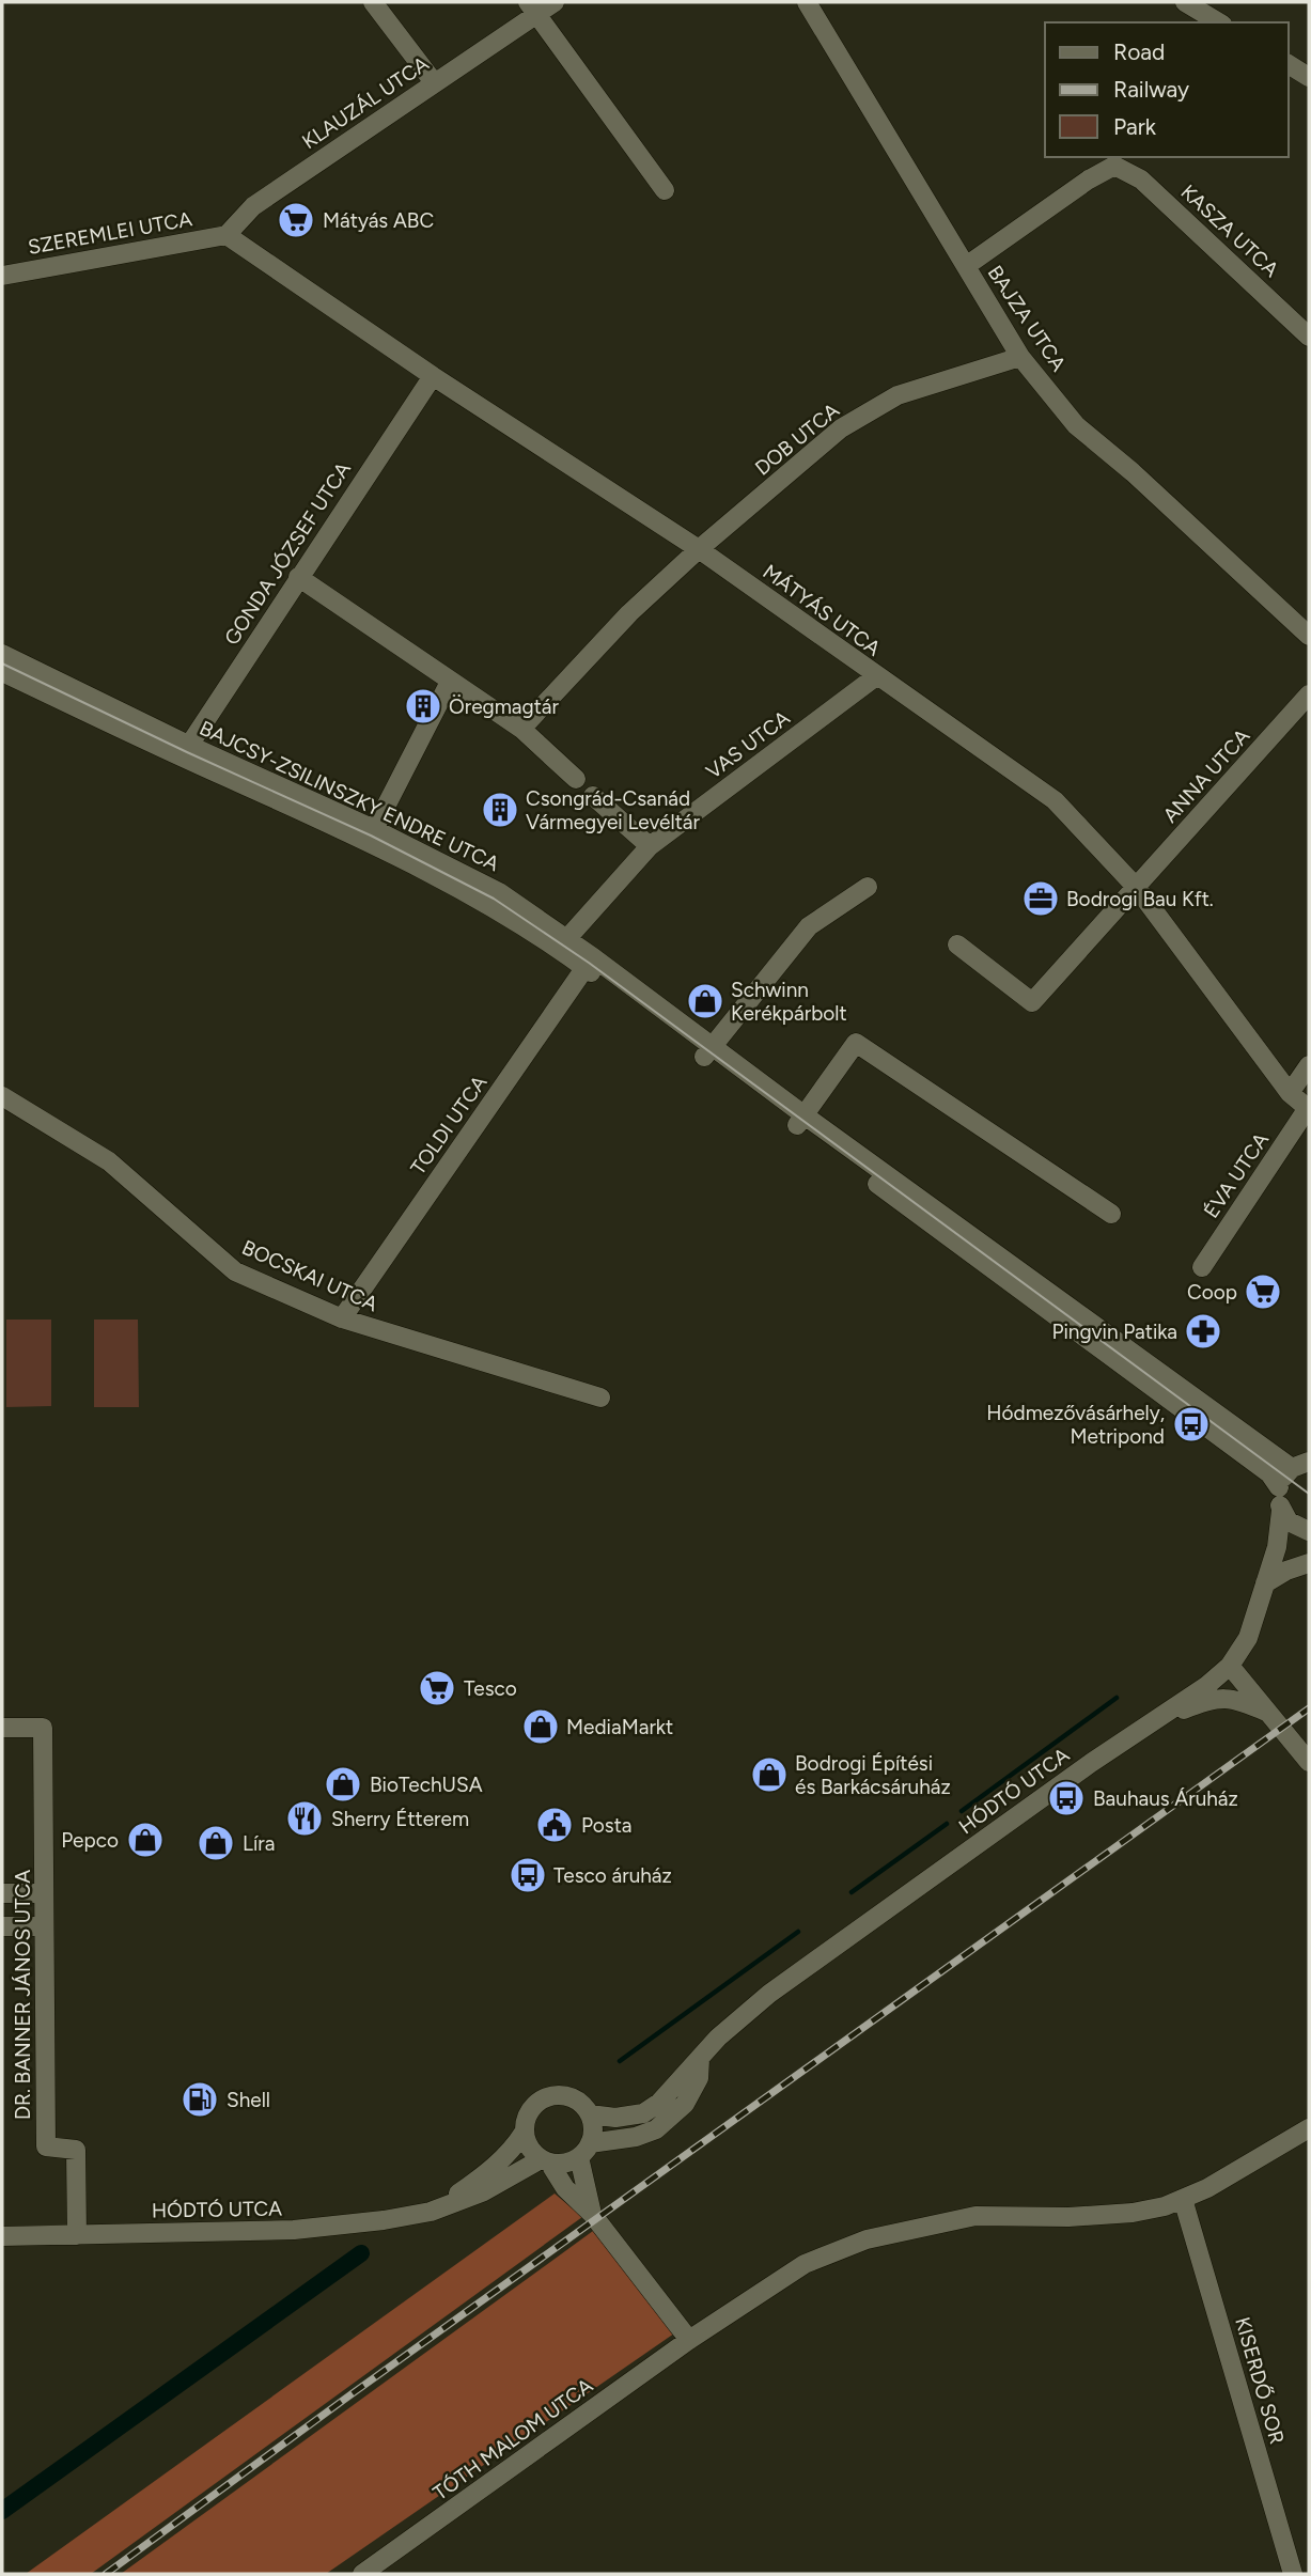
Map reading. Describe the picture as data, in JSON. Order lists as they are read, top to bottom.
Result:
{
  "streets": {
    "street": [
      "KLAUZÁL UTCA",
      "KASZA UTCA",
      "SZEREMLEI UTCA",
      "BAJZA UTCA",
      "DOB UTCA",
      "GONDA JÓZSEF UTCA",
      "MÁTYÁS UTCA",
      "VAS UTCA",
      "ANNA UTCA",
      "BAJCSY-ZSILINSZKY ENDRE UTCA",
      "TOLDI UTCA",
      "ÉVA UTCA",
      "BOCSKAI UTCA",
      "HÓDTÓ UTCA",
      "DR. BANNER JÁNOS UTCA",
      "KISERDŐ SOR",
      "TÓTH MALOM UTCA"
    ]
  },
  "crossings": [
    ["KLAUZÁL UTCA", "SZEREMLEI UTCA"],
    ["KLAUZÁL UTCA", "MÁTYÁS UTCA"],
    ["KASZA UTCA", "BAJZA UTCA"],
    ["SZEREMLEI UTCA", "MÁTYÁS UTCA"],
    ["BAJZA UTCA", "DOB UTCA"],
    ["DOB UTCA", "MÁTYÁS UTCA"],
    ["GONDA JÓZSEF UTCA", "MÁTYÁS UTCA"],
    ["GONDA JÓZSEF UTCA", "BAJCSY-ZSILINSZKY ENDRE UTCA"],
    ["MÁTYÁS UTCA", "VAS UTCA"],
    ["MÁTYÁS UTCA", "ANNA UTCA"],
    ["MÁTYÁS UTCA", "ÉVA UTCA"],
    ["VAS UTCA", "BAJCSY-ZSILINSZKY ENDRE UTCA"],
    ["BAJCSY-ZSILINSZKY ENDRE UTCA", "TOLDI UTCA"],
    ["BAJCSY-ZSILINSZKY ENDRE UTCA", "HÓDTÓ UTCA"],
    ["TOLDI UTCA", "BOCSKAI UTCA"],
    ["HÓDTÓ UTCA", "DR. BANNER JÁNOS UTCA"],
    ["KISERDŐ SOR", "TÓTH MALOM UTCA"]
  ],
  "places": {
    "supermarket": ["Mátyás ABC", "Coop", "Tesco"],
    "building": ["Öregmagtár", "Csongrád-Csanád Vármegyei Levéltár"],
    "office": ["Bodrogi Bau Kft."],
    "shop": [
      "Schwinn Kerékpárbolt",
      "MediaMarkt",
      "Bodrogi Építési és Barkácsáruház",
      "BioTechUSA",
      "Pepco",
      "Líra"
    ],
    "pharmacy": ["Pingvin Patika"],
    "bus stop": ["Hódmezővásárhely, Metripond", "Bauhaus Áruház", "Tesco áruház"],
    "restaurant": ["Sherry Étterem"],
    "public building": ["Posta"],
    "fuel station": ["Shell"]
  },
  "legend": ["Road", "Railway", "Park"]
}
